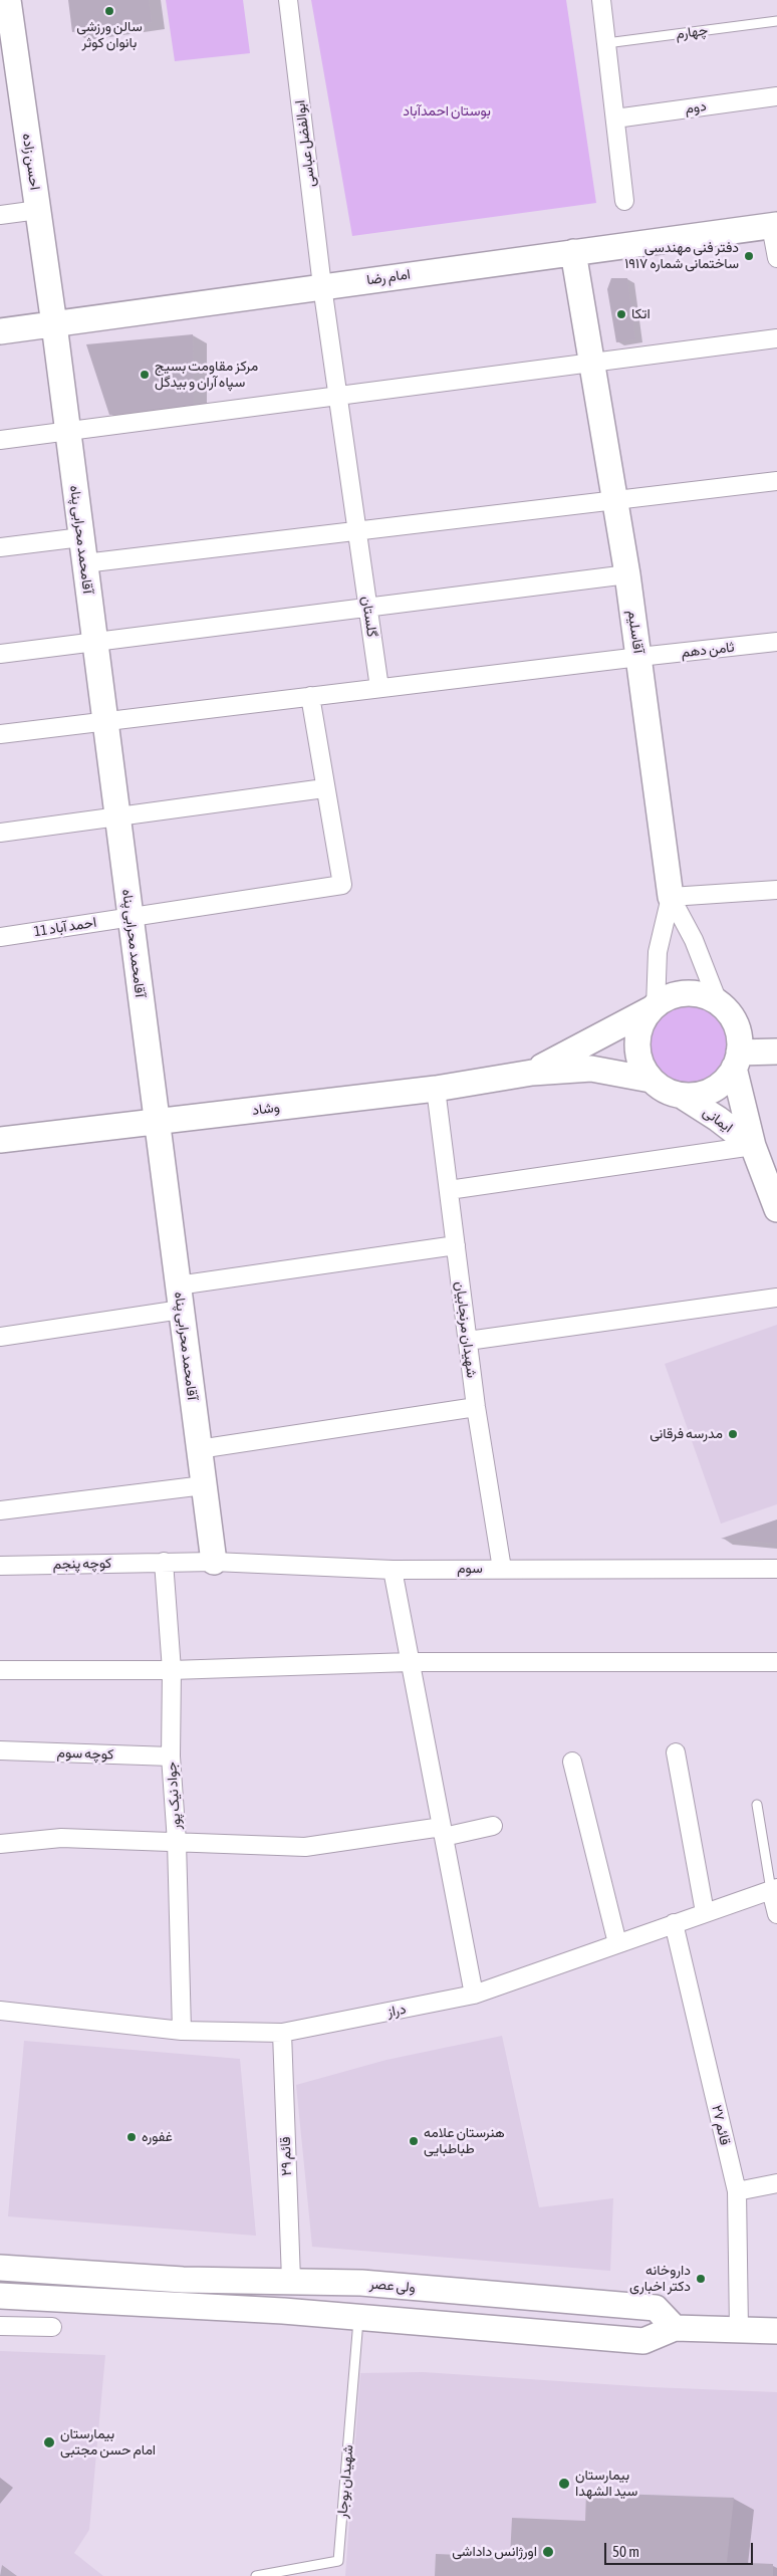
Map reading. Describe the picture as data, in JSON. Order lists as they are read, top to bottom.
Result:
{
  "streets": {
    "street": [
      "دوم",
      "ابوالفضل عباسی",
      "احسن زاده",
      "امام رضا",
      "آقامحمد محرابی پناه",
      "گلستان",
      "آقاسلیم",
      "ثامن دهم",
      "احمد آباد 11",
      "وشاد",
      "ایمانی",
      "شهیدان مرنجابیان",
      "کوچه پنجم",
      "سوم",
      "کوچه سوم",
      "جواد نیک پور",
      "دراز",
      "قائم ۲۷",
      "قائم ۲۹",
      "ولی عصر"
    ],
    "lane": ["چهارم", "شهیدان بوجار"]
  },
  "crossings": [
    ["ابوالفضل عباسی", "امام رضا"],
    ["ابوالفضل عباسی", "گلستان"],
    ["احسن زاده", "امام رضا"],
    ["احسن زاده", "آقامحمد محرابی پناه"],
    ["امام رضا", "آقامحمد محرابی پناه"],
    ["امام رضا", "گلستان"],
    ["امام رضا", "آقاسلیم"],
    ["آقامحمد محرابی پناه", "احمد آباد 11"],
    ["آقامحمد محرابی پناه", "وشاد"],
    ["آقامحمد محرابی پناه", "سوم"],
    ["آقاسلیم", "ثامن دهم"],
    ["آقاسلیم", "ایمانی"],
    ["وشاد", "شهیدان مرنجابیان"],
    ["شهیدان مرنجابیان", "سوم"],
    ["کوچه پنجم", "سوم"],
    ["کوچه پنجم", "جواد نیک پور"],
    ["سوم", "جواد نیک پور"],
    ["کوچه سوم", "جواد نیک پور"],
    ["جواد نیک پور", "دراز"],
    ["دراز", "قائم ۲۷"],
    ["دراز", "قائم ۲۹"],
    ["قائم ۲۹", "ولی عصر"]
  ],
  "parks": ["بوستان احمدآباد"],
  "places": [
    "سالن ورزشی بانوان کوثر",
    "دفتر فنی مهندسی ساختمانی شماره ۱۹۱۷",
    "اتکا",
    "مرکز مقاومت بسیج سپاه آران و بیدگل",
    "مدرسه فرقانی",
    "غفوره",
    "هنرستان علامه طباطبایی",
    "داروخانه دکتر اخباری",
    "بیمارستان امام حسن مجتبی",
    "بیمارستان سید الشهدا",
    "اورژانس داداشی"
  ],
  "scale_bar": "50 m"
}
